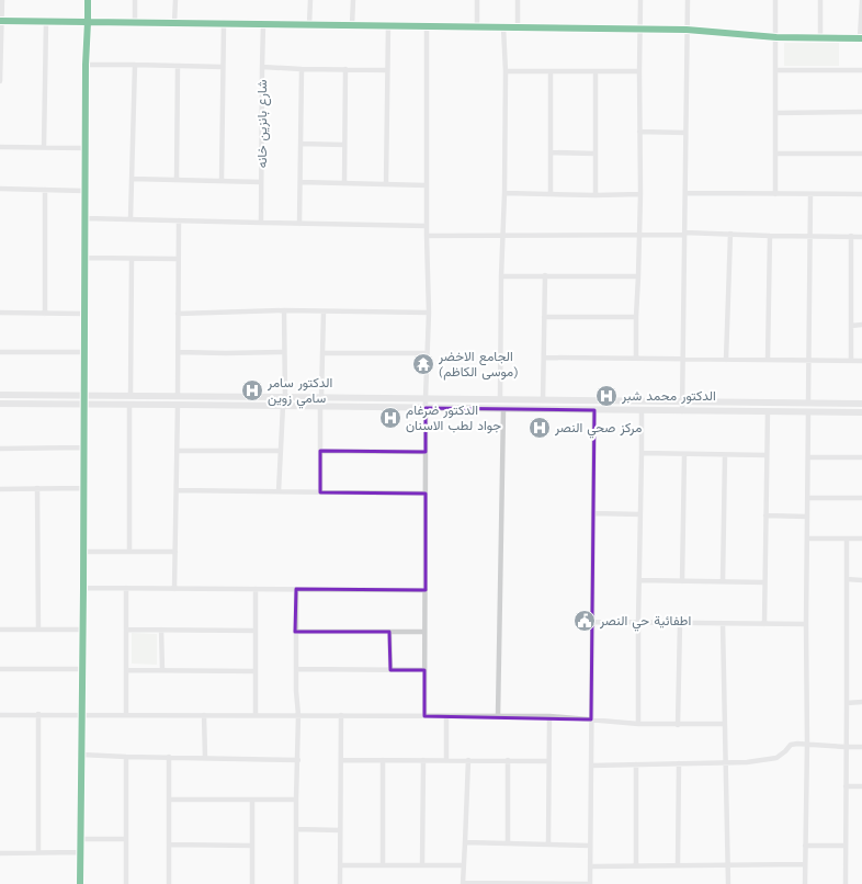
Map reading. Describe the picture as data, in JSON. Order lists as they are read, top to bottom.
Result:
{
  "streets": {
    "street": ["شارع بانزين خانه"]
  },
  "places": {
    "temple": ["الجامع الاخضر (موسى الكاظم)"],
    "hospital": [
      "الدكتور سامر سامي زوين",
      "الدكتور محمد شبر",
      "الدكتور ضرغام جواد لطب الاسنان",
      "مركز صحي النصر"
    ],
    "public building": ["اطفائية حي النصر"]
  }
}
